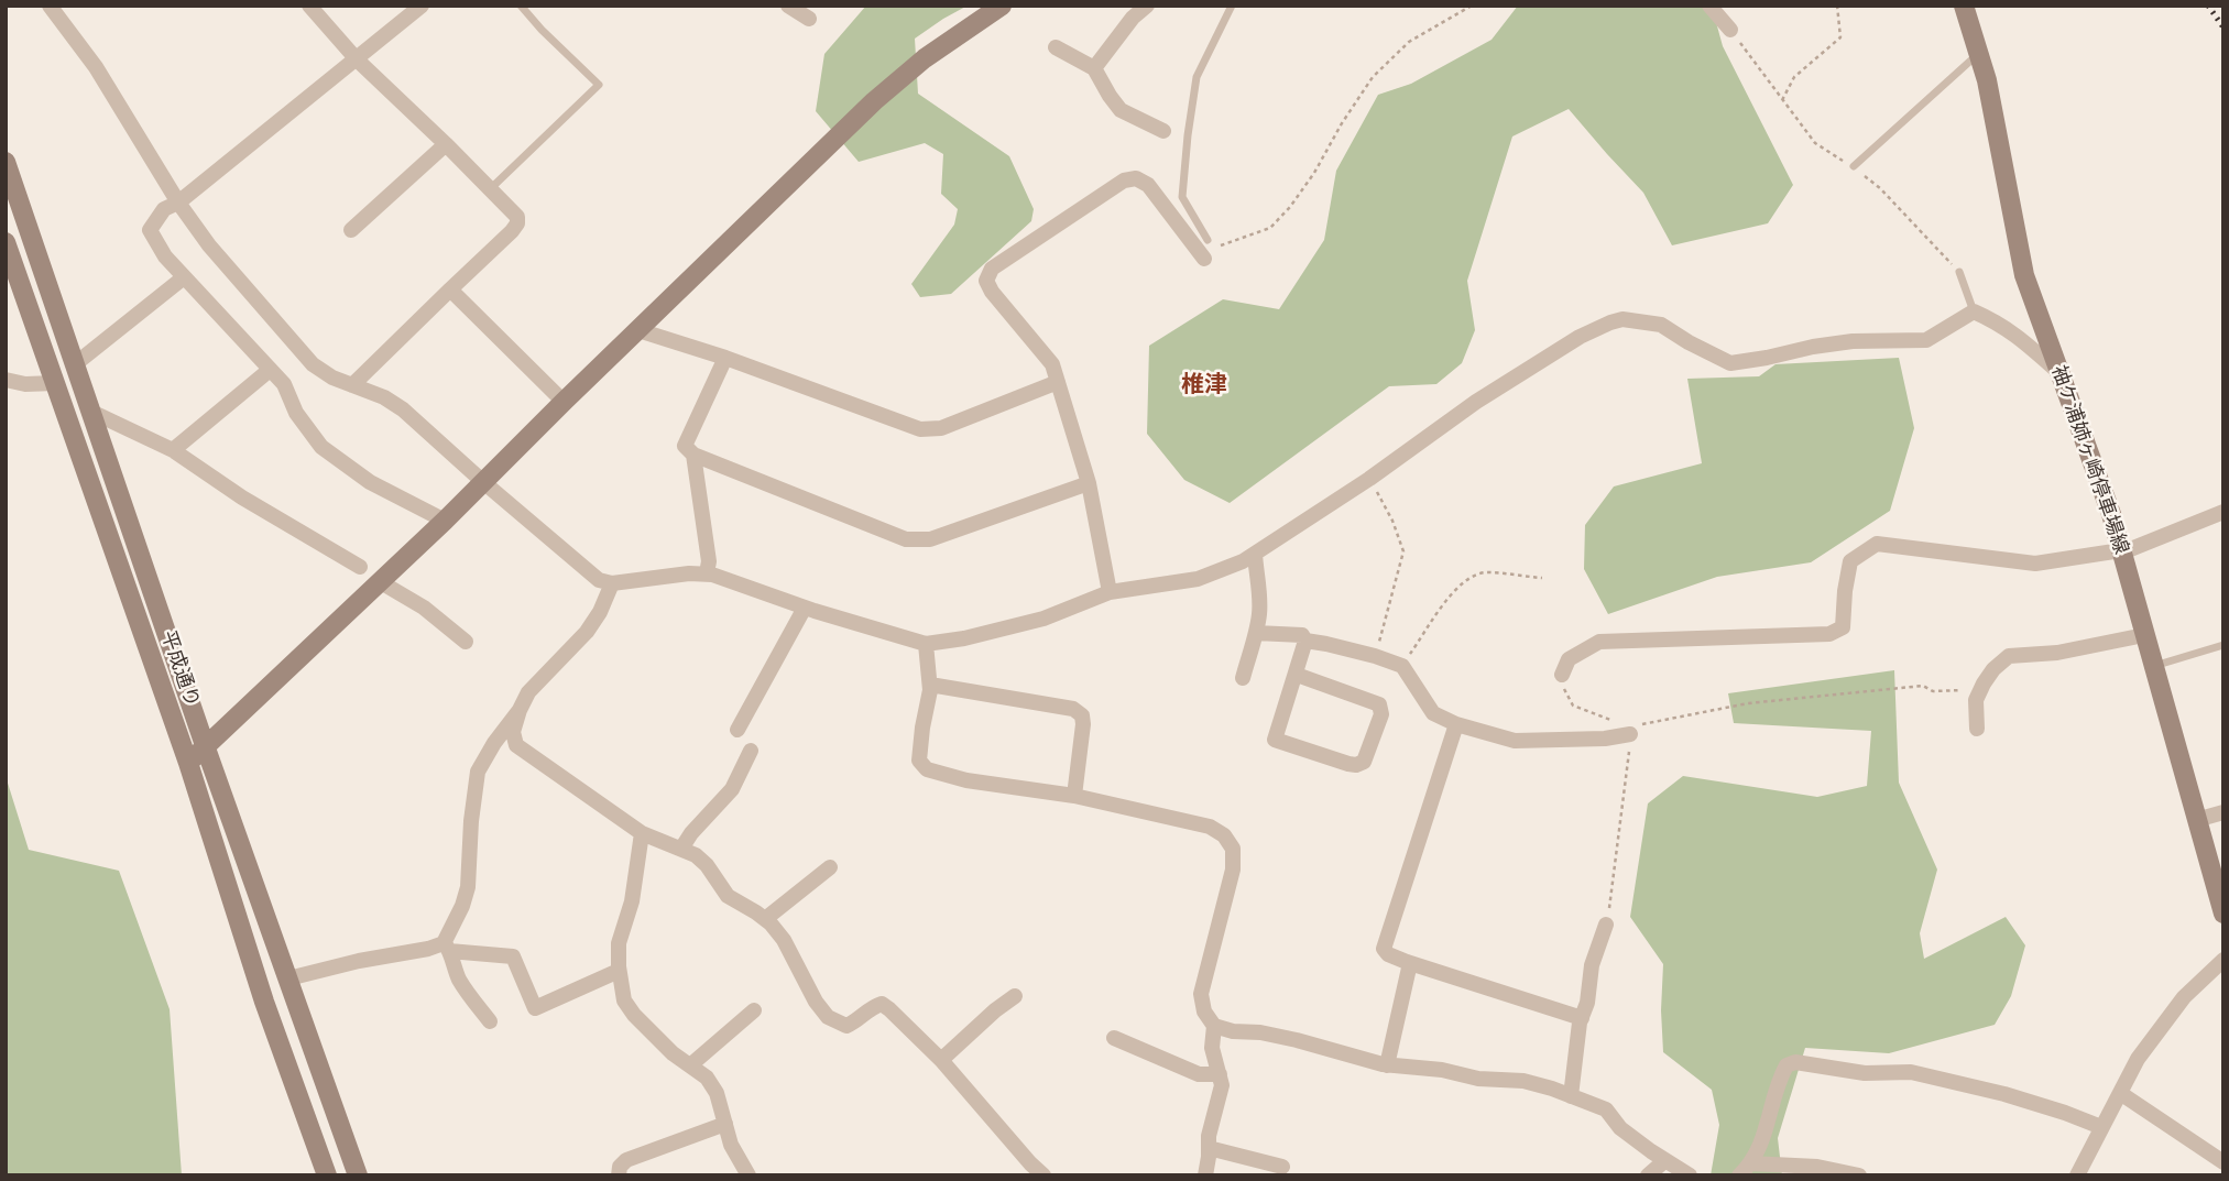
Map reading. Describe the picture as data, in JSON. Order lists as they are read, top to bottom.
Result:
{
  "streets": {
    "street": ["袖ケ浦姉ヶ崎停車場線", "平成通り"]
  },
  "districts": ["椎津"]
}
